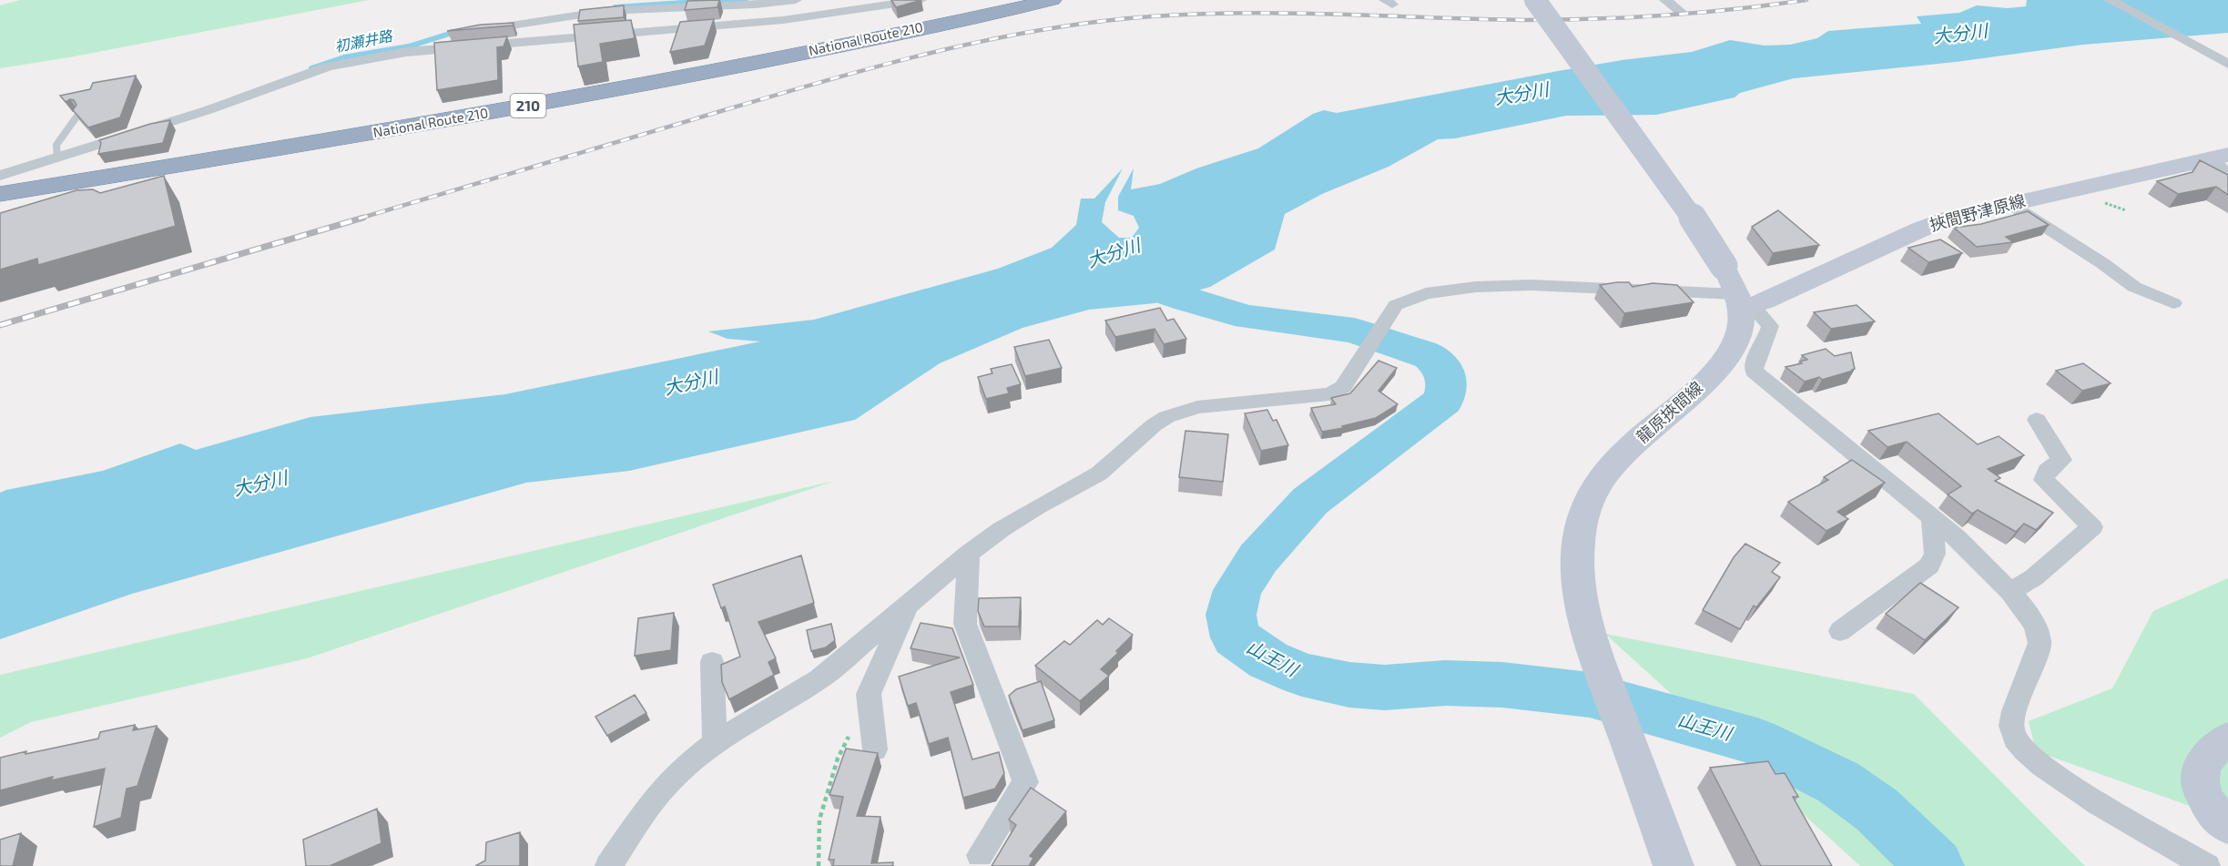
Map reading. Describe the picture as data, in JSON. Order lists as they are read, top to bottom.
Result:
{
  "streets": {
    "highway": ["National Route 210", "210"],
    "main road": ["挾間野津原線", "龍原挾間線"]
  },
  "crossings": [
    ["挾間野津原線", "龍原挾間線"]
  ],
  "water": ["大分川", "初瀬井路", "山王川"]
}
